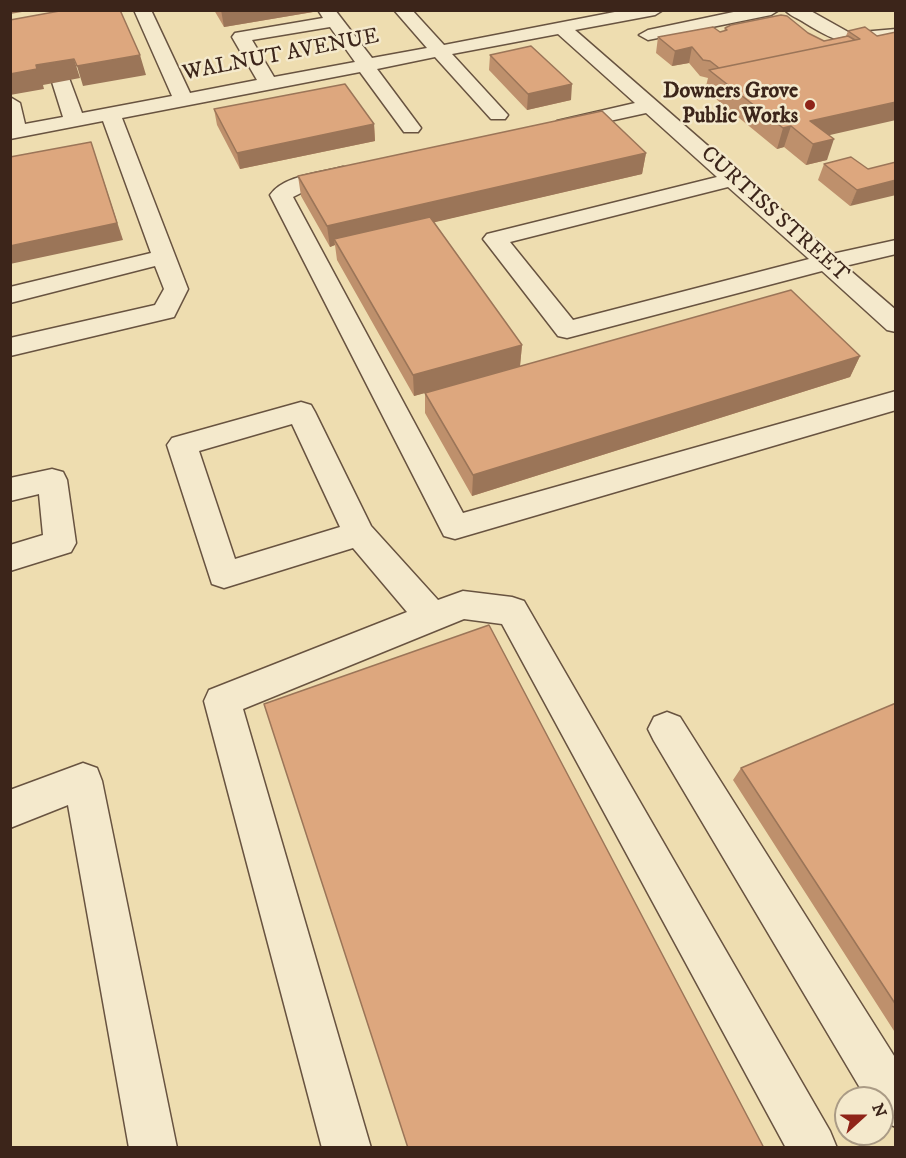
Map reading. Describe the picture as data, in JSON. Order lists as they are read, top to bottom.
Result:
{
  "streets": {
    "street": ["WALNUT AVENUE", "CURTISS STREET"]
  },
  "crossings": [
    ["WALNUT AVENUE", "CURTISS STREET"]
  ],
  "places": ["Downers Grove Public Works"],
  "north": "right"
}
